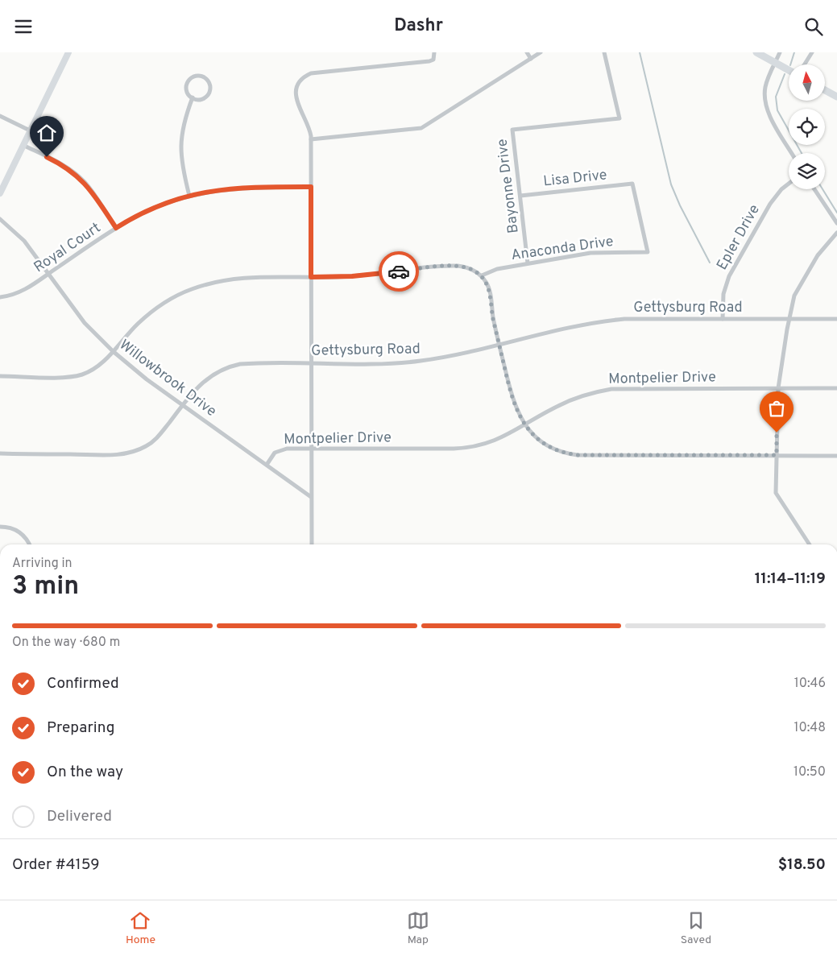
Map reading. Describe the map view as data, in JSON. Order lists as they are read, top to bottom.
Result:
{
  "streets": {
    "street": [
      "Lisa Drive",
      "Bayonne Drive",
      "Epler Drive",
      "Royal Court",
      "Anaconda Drive",
      "Gettysburg Road",
      "Willowbrook Drive",
      "Montpelier Drive"
    ]
  },
  "crossings": [
    ["Lisa Drive", "Bayonne Drive"],
    ["Lisa Drive", "Anaconda Drive"],
    ["Bayonne Drive", "Anaconda Drive"],
    ["Epler Drive", "Gettysburg Road"],
    ["Royal Court", "Willowbrook Drive"],
    ["Gettysburg Road", "Willowbrook Drive"],
    ["Willowbrook Drive", "Montpelier Drive"]
  ],
  "north": "top",
  "page": {
    "header": "Dashr",
    "heading": ["3 min", "Arriving in", "11:14–11:19"],
    "panel": ["Order #4159", "$18.50"],
    "bar": "On the way · 680 m",
    "list": [
      ["Confirmed", "10:46"],
      ["Preparing", "10:48"],
      ["On the way", "10:50"],
      "Delivered"
    ],
    "tabs": ["Home", "Map", "Saved"]
  }
}
